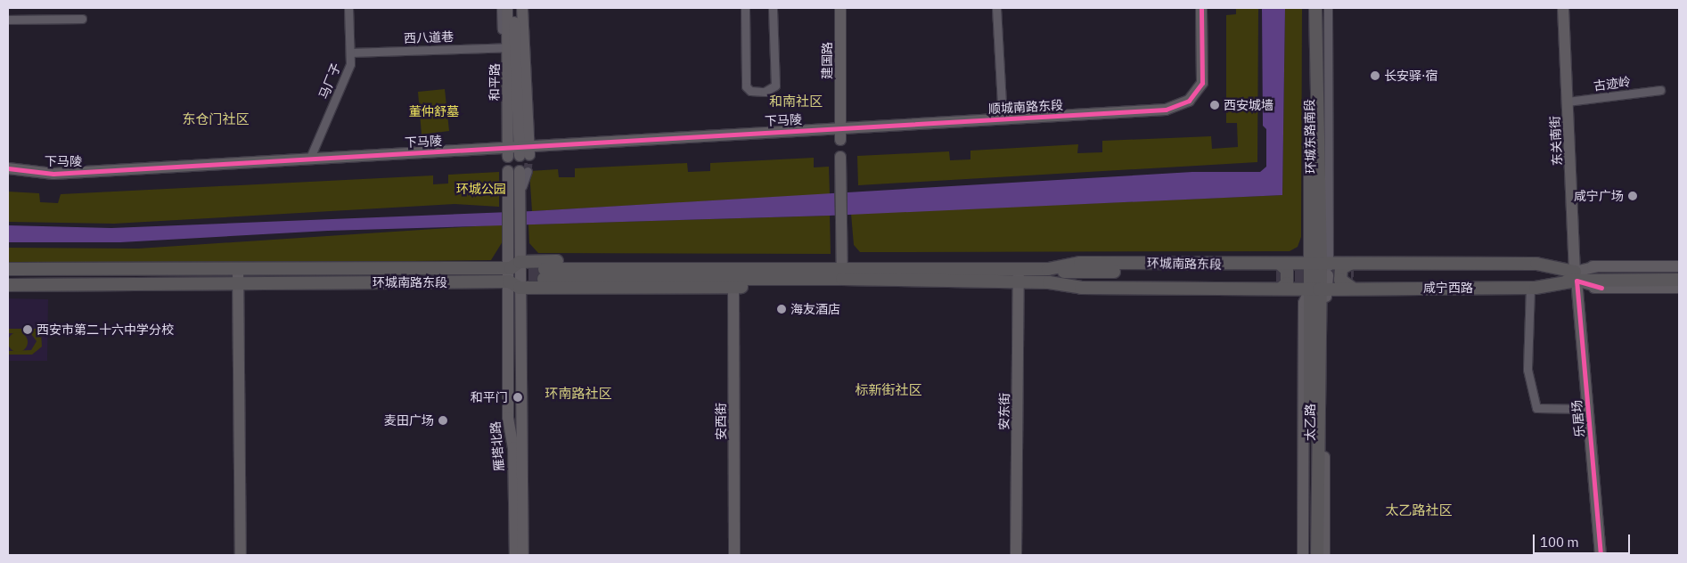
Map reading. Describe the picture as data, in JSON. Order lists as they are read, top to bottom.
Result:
{
  "streets": {
    "main road": [
      "环城东路南段",
      "环城南路东段",
      "咸宁西路",
      "太乙路"
    ],
    "street": [
      "西八道巷",
      "建国路",
      "马厂子",
      "和平路",
      "古迹岭",
      "顺城南路东段",
      "下马陵",
      "东关南街",
      "安东街",
      "乐居场",
      "安西街",
      "雁塔北路"
    ]
  },
  "crossings": [
    ["西八道巷", "马厂子"],
    ["西八道巷", "和平路"],
    ["建国路", "顺城南路东段"],
    ["建国路", "下马陵"],
    ["马厂子", "下马陵"],
    ["和平路", "下马陵"],
    ["古迹岭", "东关南街"],
    ["顺城南路东段", "下马陵"],
    ["环城东路南段", "环城南路东段"],
    ["环城东路南段", "咸宁西路"],
    ["东关南街", "咸宁西路"],
    ["东关南街", "乐居场"],
    ["环城南路东段", "咸宁西路"],
    ["环城南路东段", "安东街"],
    ["环城南路东段", "安西街"],
    ["环城南路东段", "太乙路"],
    ["环城南路东段", "雁塔北路"],
    ["咸宁西路", "乐居场"],
    ["咸宁西路", "太乙路"]
  ],
  "districts": [
    "和南社区",
    "东仓门社区",
    "标新街社区",
    "环南路社区",
    "太乙路社区"
  ],
  "parks": ["董仲舒墓", "环城公园"],
  "places": [
    "长安驿·宿",
    "西安城墙",
    "咸宁广场",
    "海友酒店",
    "西安市第二十六中学分校",
    "和平门",
    "麦田广场"
  ],
  "scale_bar": "100 m"
}
